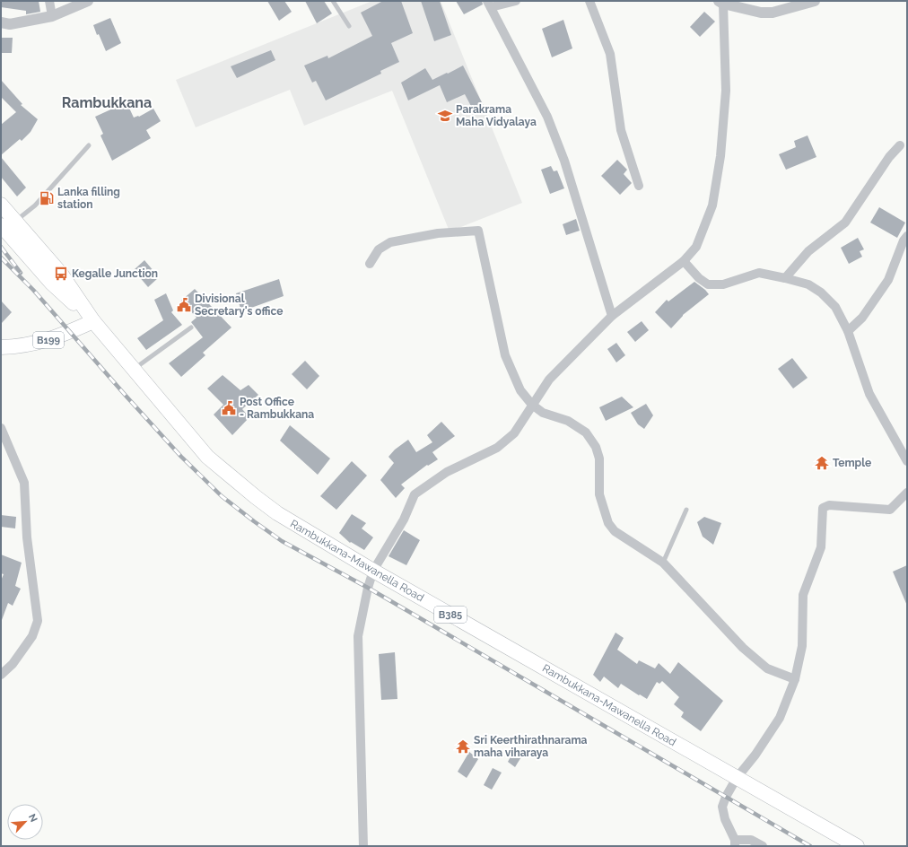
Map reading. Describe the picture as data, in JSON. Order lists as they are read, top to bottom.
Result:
{
  "streets": {
    "main road": ["B199", "Rambukkana-Mawanella Road", "B385"]
  },
  "crossings": [
    ["B199", "Rambukkana-Mawanella Road"]
  ],
  "districts": ["Rambukkana"],
  "places": {
    "school or university": ["Parakrama Maha Vidyalaya"],
    "fuel station": ["Lanka filling station"],
    "bus stop": ["Kegalle Junction"],
    "public building": ["Divisional Secretary's office", "Post Office - Rambukkana"],
    "temple": ["Temple", "Sri Keerthirathnarama maha viharaya"]
  },
  "north": "top right"
}
